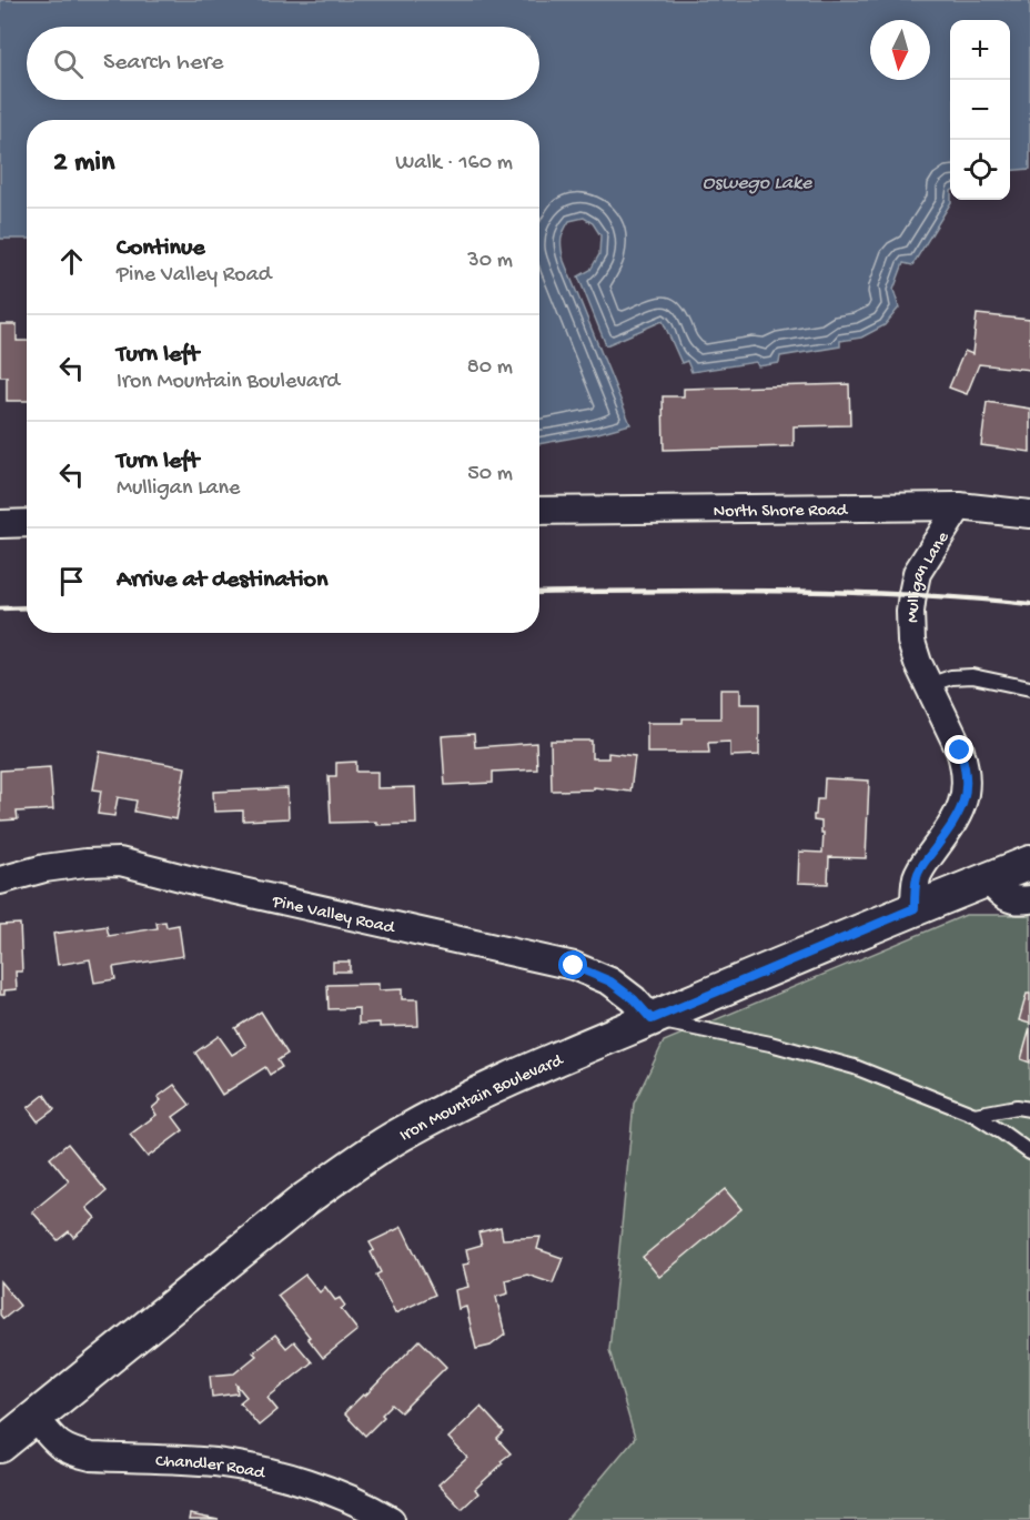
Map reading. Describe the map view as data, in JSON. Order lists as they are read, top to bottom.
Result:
{
  "streets": {
    "street": [
      "North Shore Road",
      "Mulligan Lane",
      "Pine Valley Road",
      "Iron Mountain Boulevard",
      "Chandler Road"
    ]
  },
  "crossings": [
    ["North Shore Road", "Mulligan Lane"],
    ["Mulligan Lane", "Iron Mountain Boulevard"],
    ["Pine Valley Road", "Iron Mountain Boulevard"],
    ["Iron Mountain Boulevard", "Chandler Road"]
  ],
  "water": ["Oswego Lake"],
  "north": "bottom",
  "page": {
    "map_buttons": ["+", "−"],
    "search": "Search here",
    "heading": ["2 min", "Walk · 160 m"],
    "list": [
      ["Continue", "Pine Valley Road", "30 m"],
      ["Turn left", "Iron Mountain Boulevard", "80 m"],
      ["Turn left", "Mulligan Lane", "50 m"],
      "Arrive at destination"
    ]
  }
}
